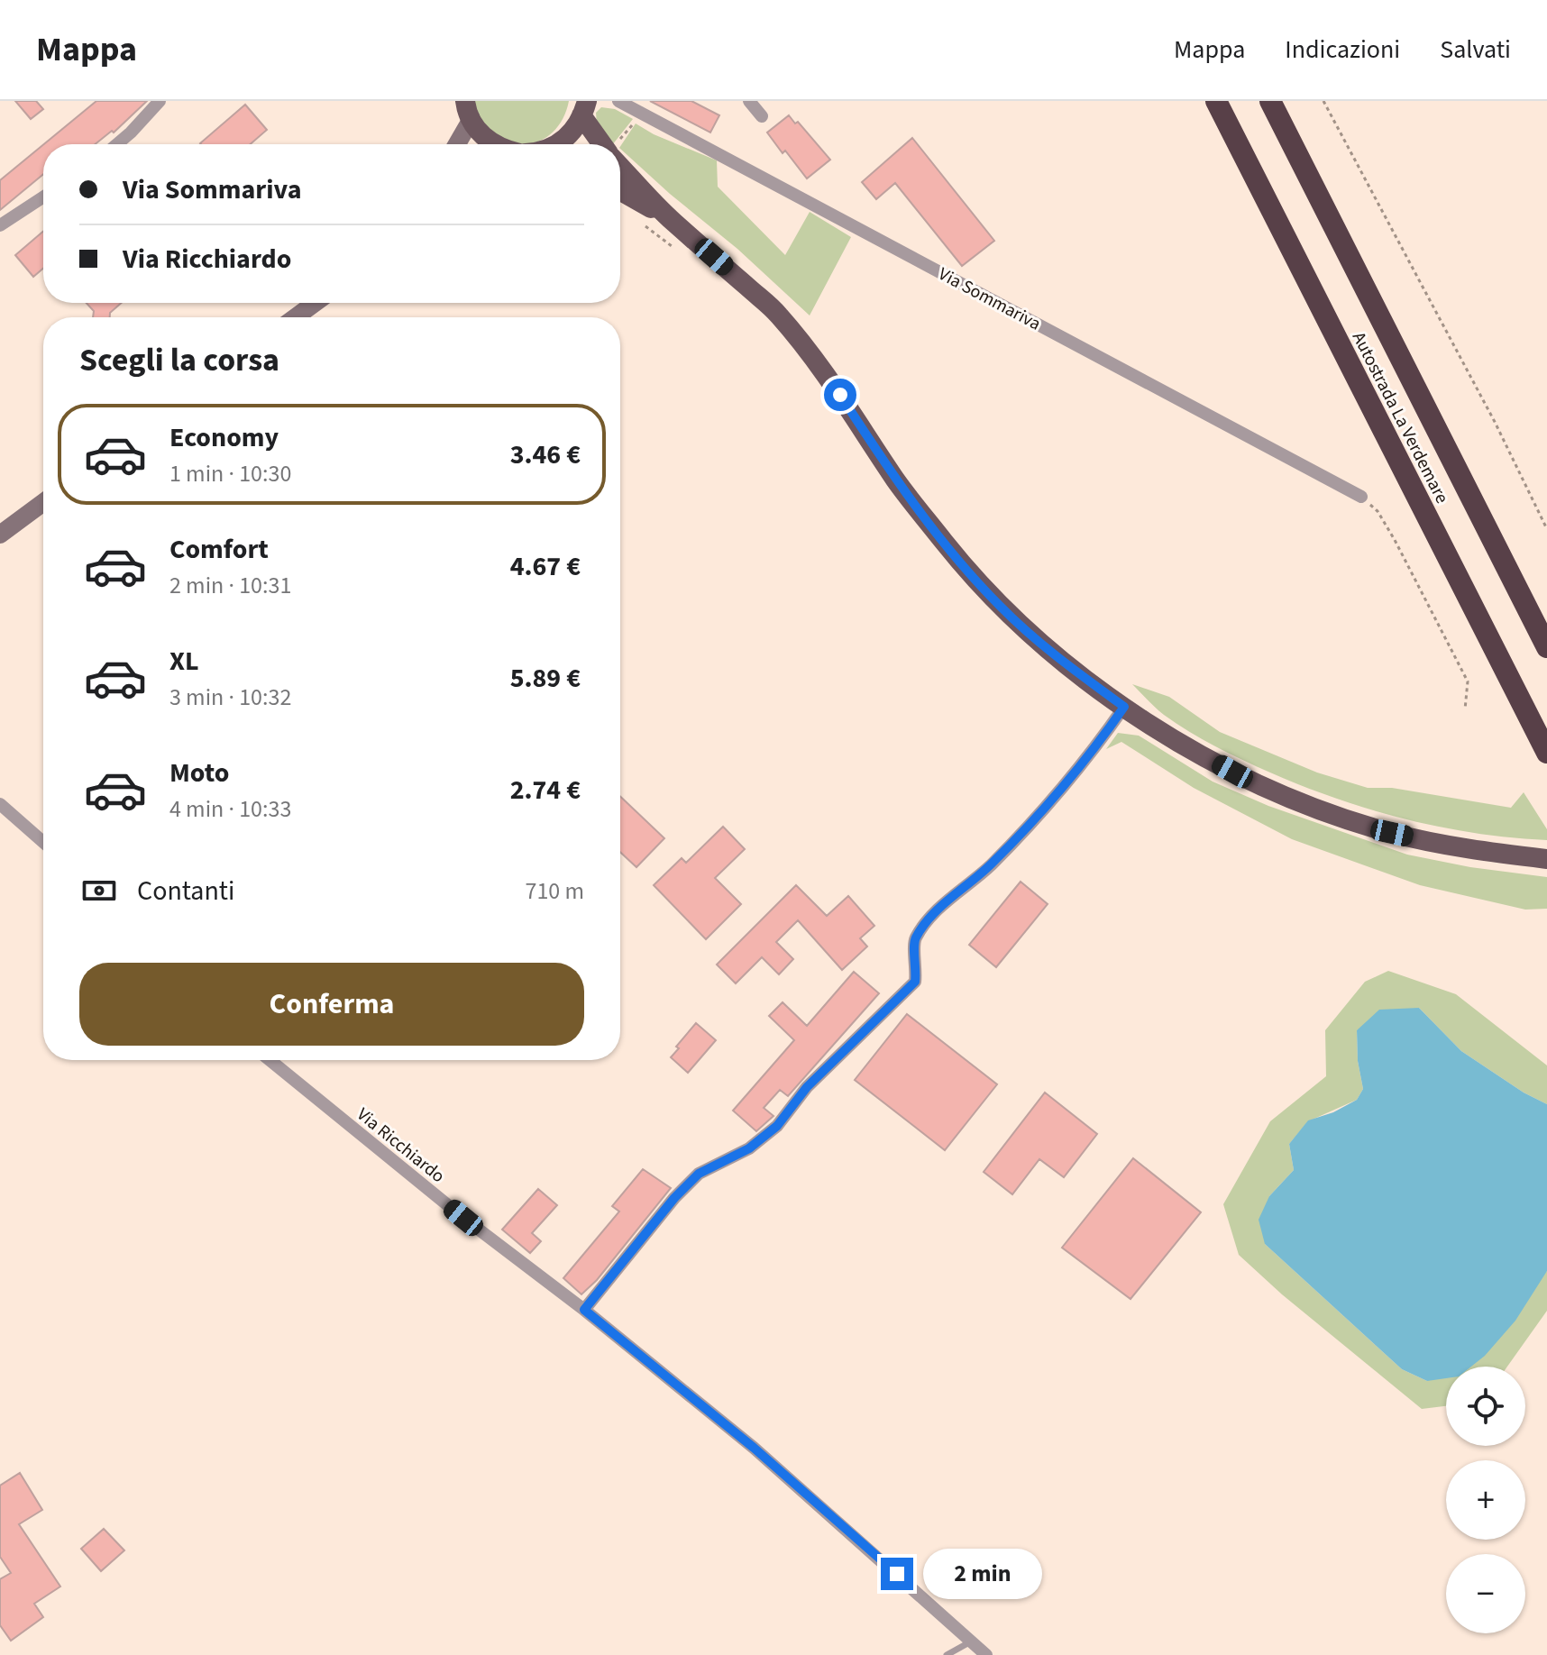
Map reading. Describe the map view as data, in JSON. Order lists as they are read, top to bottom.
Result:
{
  "streets": {
    "highway": ["Autostrada La Verdemare"],
    "street": ["Via Sommariva", "Via Ricchiardo"]
  },
  "page": {
    "header": "Mappa",
    "nav": ["Mappa", "Indicazioni", "Salvati"],
    "banner": ["Via Sommariva", "Via Ricchiardo"],
    "heading": "Scegli la corsa",
    "list": [
      {
        "name": "Economy",
        "note": "1 min · 10:30",
        "value": "3.46 €"
      },
      {
        "name": "Comfort",
        "note": "2 min · 10:31",
        "value": "4.67 €"
      },
      {
        "name": "XL",
        "note": "3 min · 10:32",
        "value": "5.89 €"
      },
      {
        "name": "Moto",
        "note": "4 min · 10:33",
        "value": "2.74 €"
      }
    ],
    "pay": ["Contanti", "710 m"],
    "buttons": "Conferma",
    "map_buttons": ["+", "−"],
    "bubble": "2 min"
  }
}
